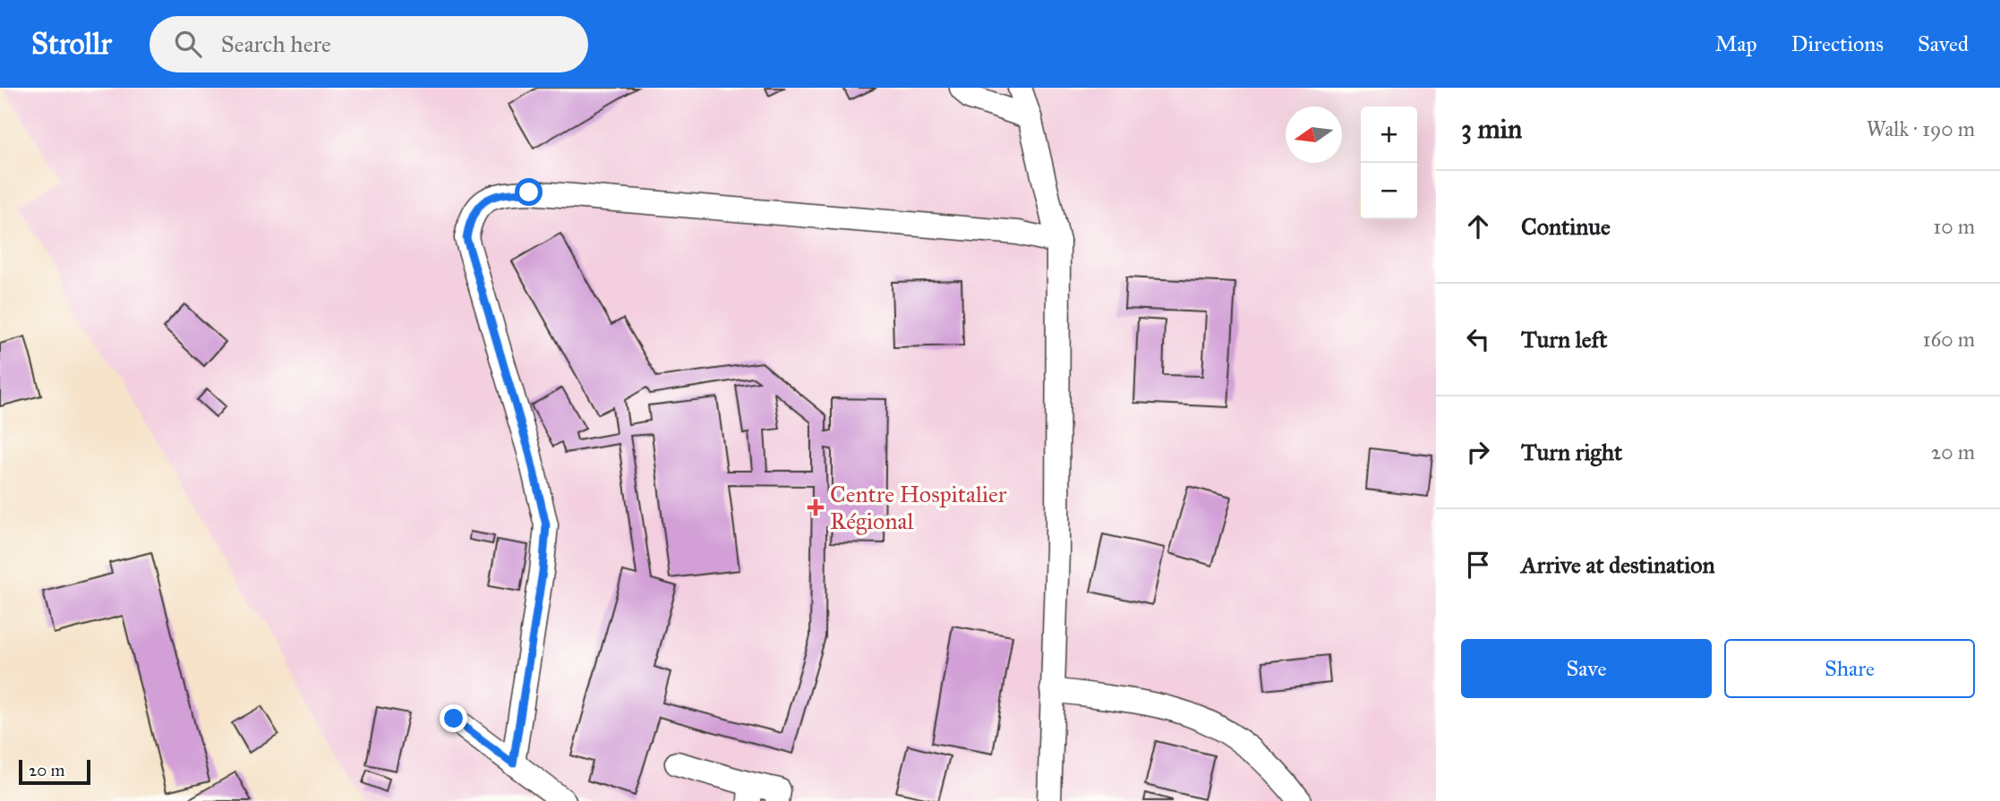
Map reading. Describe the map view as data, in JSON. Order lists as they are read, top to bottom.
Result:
{
  "places": {
    "health": ["Centre Hospitalier Régional"]
  },
  "scale_bar": "20 m",
  "north": "left",
  "page": {
    "header": "Strollr",
    "search": "Search here",
    "nav": ["Map", "Directions", "Saved"],
    "heading": ["3 min", "Walk · 190 m"],
    "map_buttons": ["+", "−"],
    "list": [
      ["Continue", "10 m"],
      ["Turn left", "160 m"],
      ["Turn right", "20 m"],
      "Arrive at destination"
    ],
    "buttons": ["Save", "Share"],
    "scale": "20 m"
  }
}
